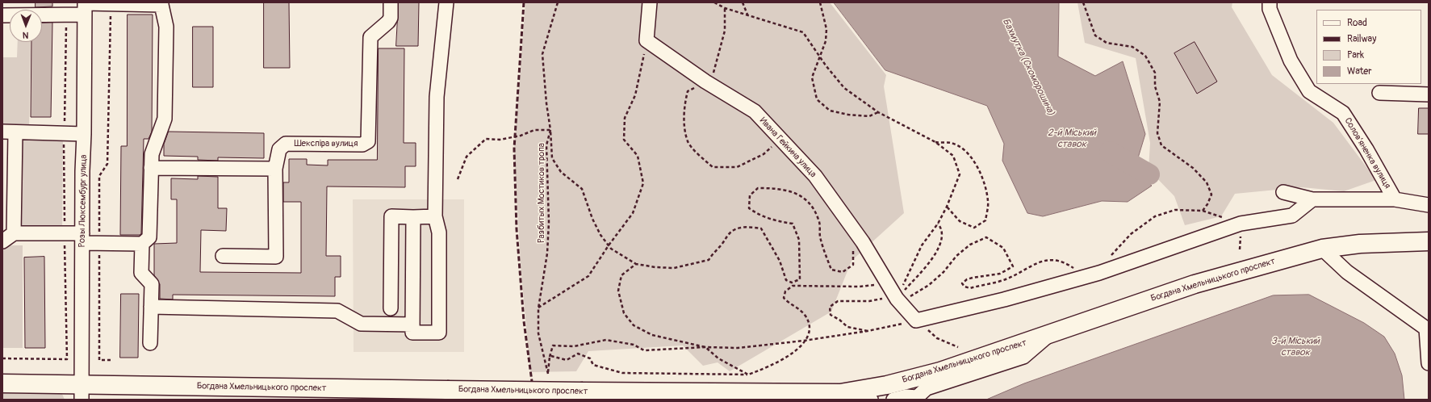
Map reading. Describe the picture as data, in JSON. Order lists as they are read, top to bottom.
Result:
{
  "streets": {
    "main road": ["Богдана Хмельницького проспект"],
    "street": [
      "Шекспіра вулиця",
      "Ивана Гейкина улица",
      "Солов’яненка вулиця",
      "Розы Люксембург улица"
    ],
    "path": ["Разбитых Мостиков тропа"]
  },
  "crossings": [
    ["Розы Люксембург улица", "Богдана Хмельницького проспект"]
  ],
  "water": ["Бахмутка (Скоморошина)", "2-й Міський ставок", "3-й Міський ставок"],
  "legend": [
    "Road",
    "Railway",
    "Park",
    "Water"
  ],
  "north": "bottom"
}
